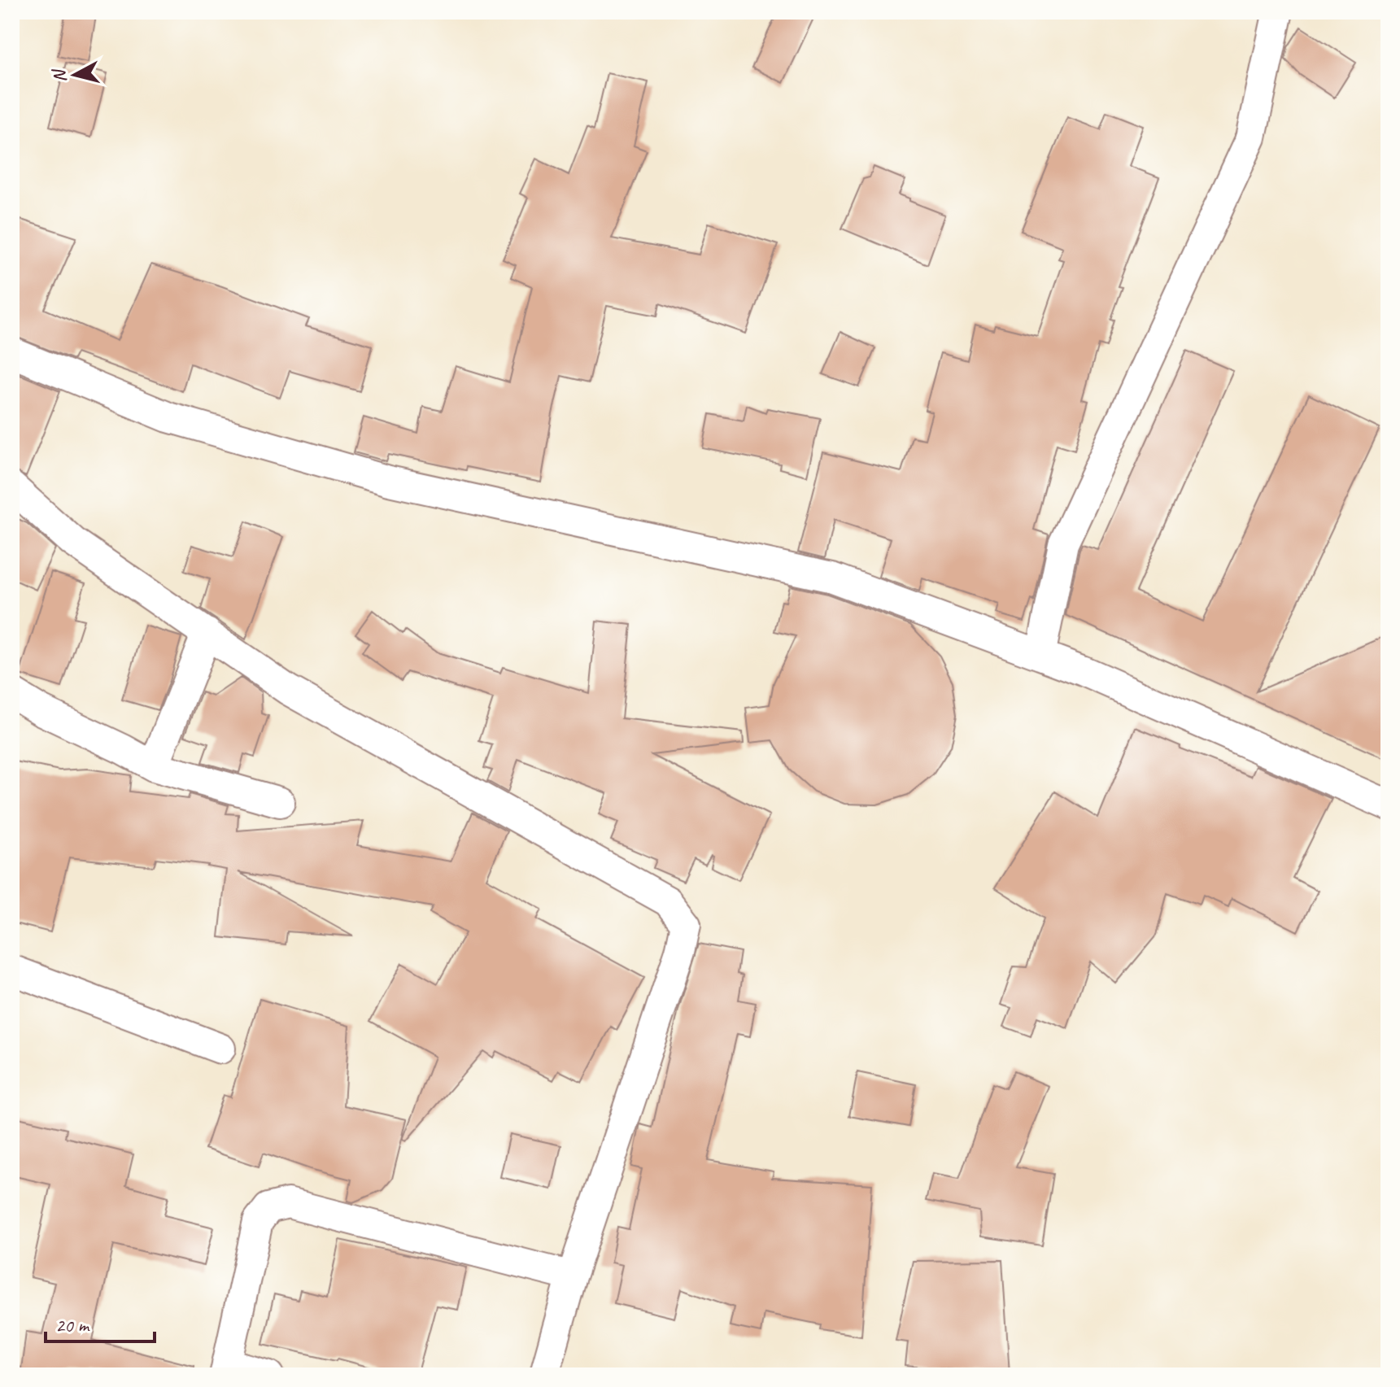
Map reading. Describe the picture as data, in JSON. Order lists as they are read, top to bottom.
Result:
{
  "scale_bar": "20 m",
  "north": "left"
}
